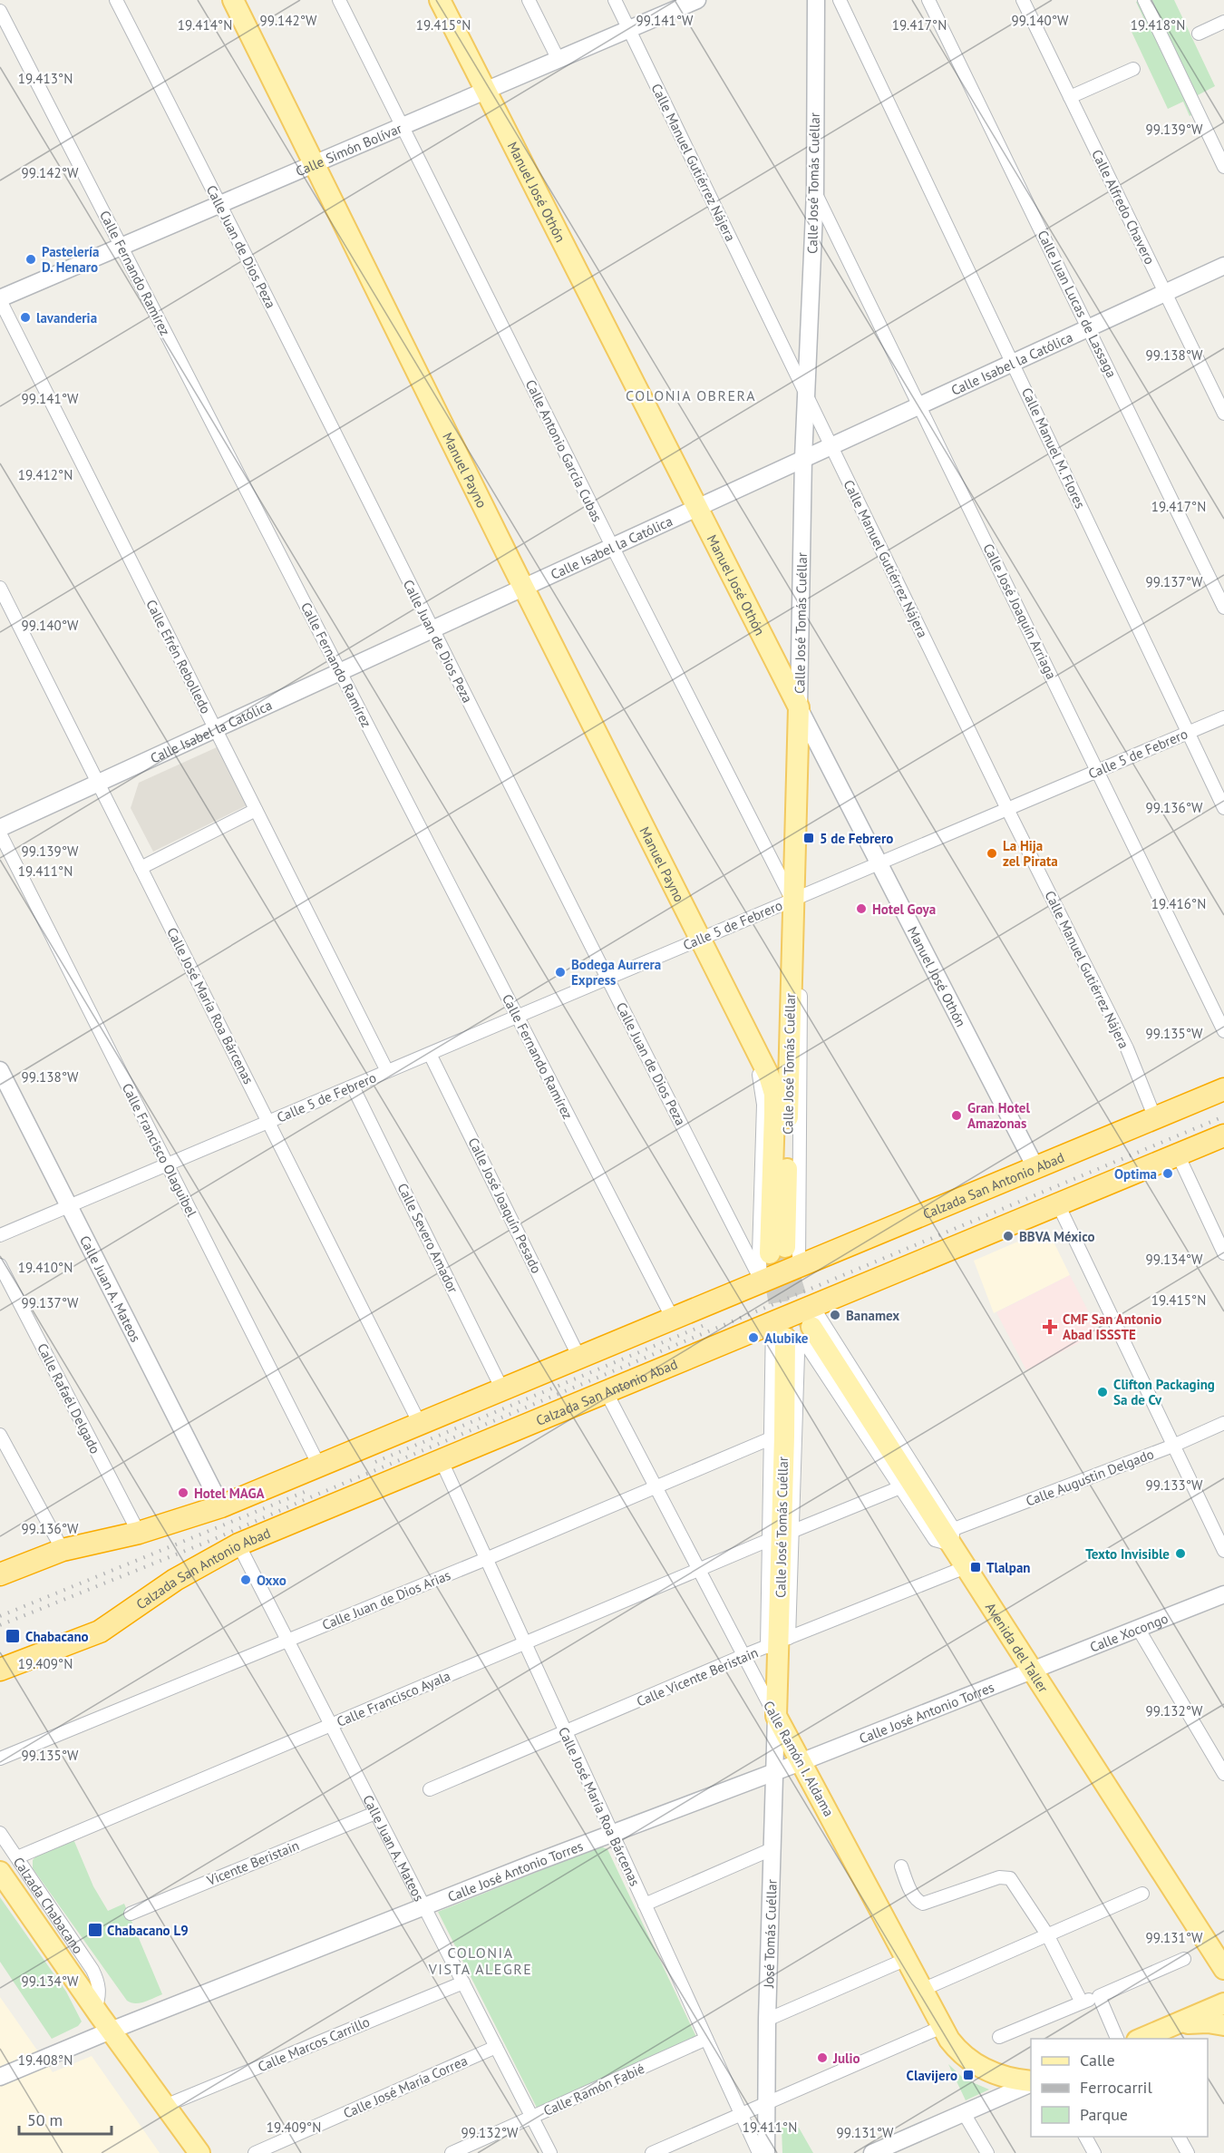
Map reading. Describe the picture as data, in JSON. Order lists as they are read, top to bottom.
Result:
{
  "streets": {
    "highway": ["Calzada San Antonio Abad"],
    "main road": [
      "Calle José Tomás Cuéllar",
      "Manuel José Othón",
      "Manuel Payno",
      "Avenida del Taller",
      "Calle Ramón I. Aldama",
      "Calzada Chabacano"
    ],
    "street": [
      "Calle Simón Bolívar",
      "Calle Manuel Gutiérrez Nájera",
      "Calle Alfredo Chavero",
      "Calle Juan de Dios Peza",
      "Calle Fernando Ramírez",
      "Calle Juan Lucas de Lassaga",
      "Calle Isabel la Católica",
      "Calle Manuel M. Flores",
      "Calle Antonio García Cubas",
      "Calle José Joaquín Arriaga",
      "Calle Efrén Rebolledo",
      "Calle 5 de Febrero",
      "Calle José María Roa Bárcenas",
      "Calle Francisco Olaguibel",
      "Calle José Joaquín Pesado",
      "Calle Severo Amador",
      "Calle Juan A. Mateos",
      "Calle Rafaél Delgado",
      "Calle Augustin Delgado",
      "Calle Juan de Dios Arias",
      "Calle Xocongo",
      "Calle Vicente Beristain",
      "Calle Francisco Ayala",
      "Calle José Antonio Torres",
      "Vicente Beristain",
      "José Tomás Cuéllar",
      "Calle Marcos Carrillo",
      "Calle José María Correa",
      "Calle Ramón Fabié"
    ]
  },
  "crossings": [
    ["Calle Simón Bolívar", "Calle Manuel Gutiérrez Nájera"],
    ["Calle Simón Bolívar", "Manuel José Othón"],
    ["Calle Simón Bolívar", "Calle Juan de Dios Peza"],
    ["Calle Simón Bolívar", "Calle Fernando Ramírez"],
    ["Calle Simón Bolívar", "Calle Antonio García Cubas"],
    ["Calle Simón Bolívar", "Manuel Payno"],
    ["Calle Simón Bolívar", "Calle Efrén Rebolledo"],
    ["Calle Manuel Gutiérrez Nájera", "Calle José Tomás Cuéllar"],
    ["Calle Manuel Gutiérrez Nájera", "Calle Isabel la Católica"],
    ["Calle Manuel Gutiérrez Nájera", "Calle 5 de Febrero"],
    ["Calle Manuel Gutiérrez Nájera", "Calzada San Antonio Abad"],
    ["Calle José Tomás Cuéllar", "Manuel José Othón"],
    ["Calle José Tomás Cuéllar", "Calle Isabel la Católica"],
    ["Calle José Tomás Cuéllar", "Calle Antonio García Cubas"],
    ["Calle José Tomás Cuéllar", "Manuel Payno"],
    ["Calle José Tomás Cuéllar", "Calle José Joaquín Arriaga"],
    ["Calle José Tomás Cuéllar", "Calle 5 de Febrero"],
    ["Calle José Tomás Cuéllar", "Calzada San Antonio Abad"],
    ["Calle José Tomás Cuéllar", "Calle Vicente Beristain"],
    ["Calle José Tomás Cuéllar", "Calle Ramón I. Aldama"],
    ["Calle José Tomás Cuéllar", "José Tomás Cuéllar"],
    ["Manuel José Othón", "Calle Isabel la Católica"],
    ["Manuel José Othón", "Calle 5 de Febrero"],
    ["Manuel José Othón", "Calzada San Antonio Abad"],
    ["Calle Alfredo Chavero", "Calle Isabel la Católica"],
    ["Calle Juan de Dios Peza", "Calle Isabel la Católica"],
    ["Calle Juan de Dios Peza", "Calle 5 de Febrero"],
    ["Calle Juan de Dios Peza", "Calzada San Antonio Abad"],
    ["Calle Fernando Ramírez", "Calle Isabel la Católica"],
    ["Calle Fernando Ramírez", "Calle 5 de Febrero"],
    ["Calle Fernando Ramírez", "Calzada San Antonio Abad"],
    ["Calle Juan Lucas de Lassaga", "Calle Isabel la Católica"],
    ["Calle Isabel la Católica", "Calle Manuel M. Flores"],
    ["Calle Isabel la Católica", "Calle Antonio García Cubas"],
    ["Calle Isabel la Católica", "Manuel Payno"],
    ["Calle Isabel la Católica", "Calle José Joaquín Arriaga"],
    ["Calle Isabel la Católica", "Calle Efrén Rebolledo"],
    ["Calle Isabel la Católica", "Calle José María Roa Bárcenas"],
    ["Calle Manuel M. Flores", "Calle 5 de Febrero"],
    ["Calle Antonio García Cubas", "Calle 5 de Febrero"],
    ["Calle Antonio García Cubas", "Calzada San Antonio Abad"],
    ["Manuel Payno", "Calle 5 de Febrero"],
    ["Calle José Joaquín Arriaga", "Calle 5 de Febrero"],
    ["Calle Efrén Rebolledo", "Calle 5 de Febrero"],
    ["Calle 5 de Febrero", "Calle José María Roa Bárcenas"],
    ["Calle 5 de Febrero", "Calle Francisco Olaguibel"],
    ["Calle 5 de Febrero", "Calle José Joaquín Pesado"],
    ["Calle 5 de Febrero", "Calle Severo Amador"],
    ["Calle 5 de Febrero", "Calle Juan A. Mateos"],
    ["Calle José María Roa Bárcenas", "Calzada San Antonio Abad"],
    ["Calle José María Roa Bárcenas", "Calle Juan de Dios Arias"],
    ["Calle José María Roa Bárcenas", "Calle Vicente Beristain"],
    ["Calle José María Roa Bárcenas", "Calle Francisco Ayala"],
    ["Calle José María Roa Bárcenas", "Calle José Antonio Torres"],
    ["Calle José María Roa Bárcenas", "Calle Ramón Fabié"],
    ["Calle Francisco Olaguibel", "Calzada San Antonio Abad"],
    ["Calzada San Antonio Abad", "Calle José Joaquín Pesado"],
    ["Calzada San Antonio Abad", "Calle Severo Amador"],
    ["Calzada San Antonio Abad", "Calle Juan A. Mateos"],
    ["Calzada San Antonio Abad", "Calle Rafaél Delgado"],
    ["Calzada San Antonio Abad", "Avenida del Taller"],
    ["Calzada San Antonio Abad", "Calle Ramón I. Aldama"],
    ["Calle Juan A. Mateos", "Calle Juan de Dios Arias"],
    ["Calle Juan A. Mateos", "Calle Francisco Ayala"],
    ["Calle Juan A. Mateos", "Calle José Antonio Torres"],
    ["Calle Juan A. Mateos", "Vicente Beristain"],
    ["Calle Juan A. Mateos", "Calle Marcos Carrillo"],
    ["Calle Juan A. Mateos", "Calle José María Correa"],
    ["Calle Juan A. Mateos", "Calle Ramón Fabié"],
    ["Calle Augustin Delgado", "Avenida del Taller"],
    ["Calle Juan de Dios Arias", "Calle Ramón I. Aldama"],
    ["Calle Xocongo", "Avenida del Taller"],
    ["Calle Xocongo", "Calle José Antonio Torres"],
    ["Avenida del Taller", "Calle Vicente Beristain"],
    ["Avenida del Taller", "Calle José Antonio Torres"],
    ["Calle Vicente Beristain", "Calle Ramón I. Aldama"],
    ["Calle Francisco Ayala", "Calle Ramón I. Aldama"],
    ["Calle Francisco Ayala", "Calzada Chabacano"],
    ["Calle José Antonio Torres", "Calle Ramón I. Aldama"],
    ["Calle José Antonio Torres", "Calzada Chabacano"],
    ["Calle José Antonio Torres", "José Tomás Cuéllar"],
    ["Calle Ramón I. Aldama", "José Tomás Cuéllar"],
    ["Calzada Chabacano", "Calle Marcos Carrillo"]
  ],
  "districts": ["COLONIA OBRERA", "COLONIA VISTA ALEGRE"],
  "places": {
    "other": [
      "Pastelería D. Henaro",
      "lavanderia",
      "La Hija zel Pirata",
      "Hotel Goya",
      "Bodega Aurrera Express",
      "Gran Hotel Amazonas",
      "Optima",
      "BBVA México",
      "Banamex",
      "Alubike",
      "Clifton Packaging Sa de Cv",
      "Hotel MAGA",
      "Texto Invisible",
      "Oxxo",
      "Julio"
    ],
    "transit": [
      "5 de Febrero",
      "Tlalpan",
      "Chabacano",
      "Chabacano L9",
      "Clavijero"
    ],
    "health": ["CMF San Antonio Abad ISSSTE"]
  },
  "legend": ["Calle", "Ferrocarril", "Parque"],
  "scale_bar": "50 m",
  "coordinates": [
    "99.142°W",
    "99.141°W",
    "99.140°W",
    "19.414°N",
    "19.415°N",
    "19.417°N",
    "19.418°N",
    "19.413°N",
    "99.139°W",
    "99.138°W",
    "19.412°N",
    "99.137°W",
    "99.136°W",
    "19.411°N",
    "19.416°N",
    "99.135°W",
    "99.134°W",
    "19.410°N",
    "99.133°W",
    "19.409°N",
    "99.132°W",
    "99.131°W",
    "19.408°N"
  ]
}
